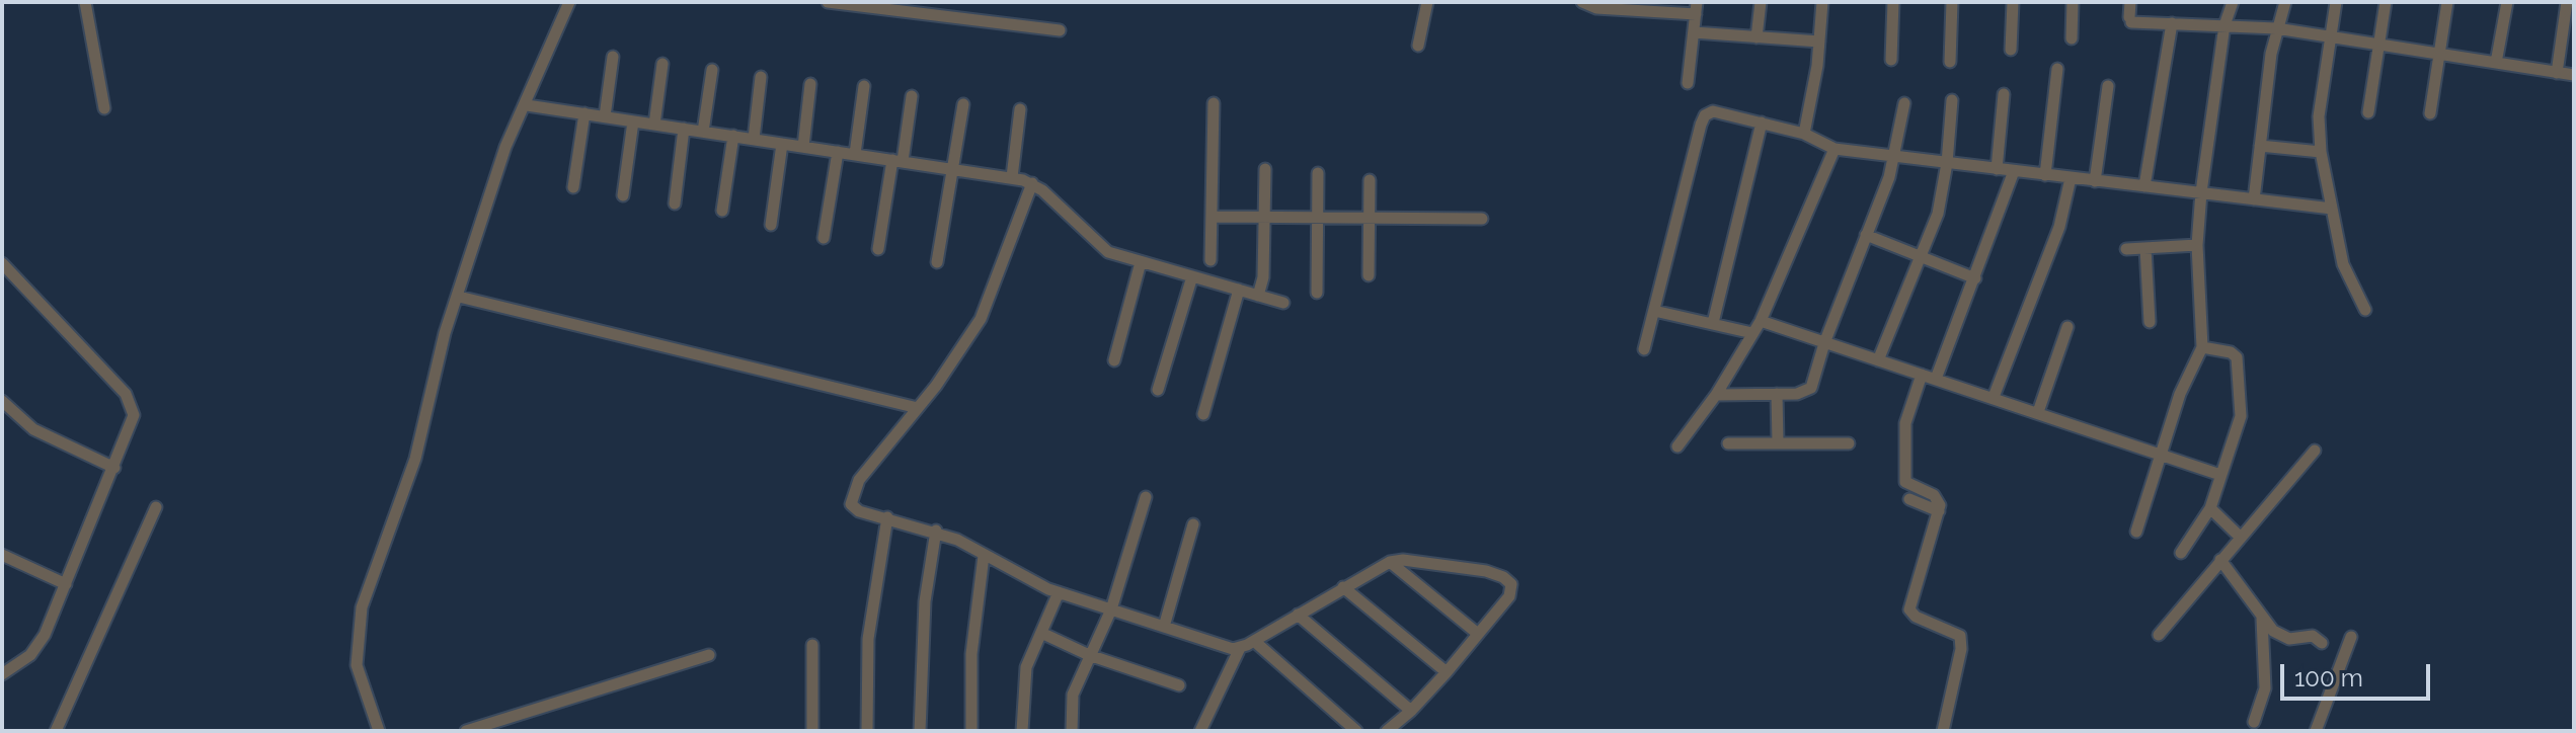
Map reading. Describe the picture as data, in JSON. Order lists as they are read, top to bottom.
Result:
{
  "scale_bar": "100 m"
}
